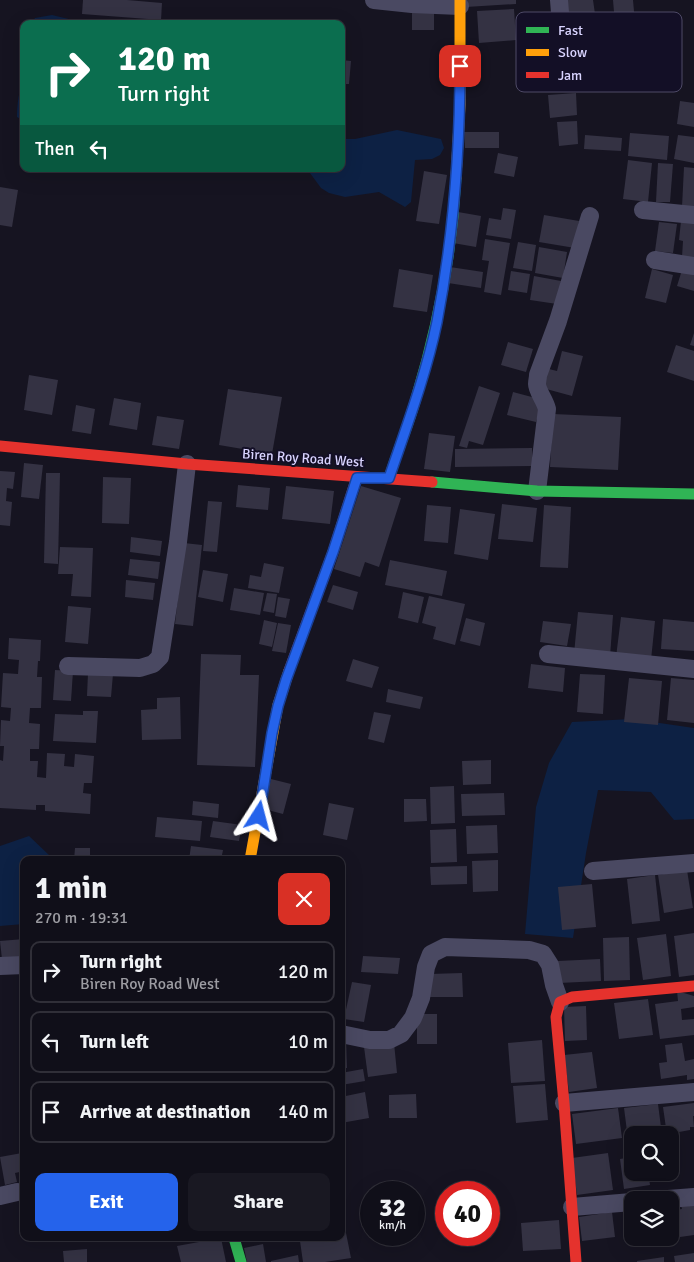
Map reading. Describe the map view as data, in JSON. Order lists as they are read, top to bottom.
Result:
{
  "streets": {
    "street": ["Biren Roy Road West"]
  },
  "legend": ["Fast", "Slow", "Jam"],
  "page": {
    "turn": ["120 m", "Turn right"],
    "then": "Then",
    "heading": ["1 min", "270 m · 19:31"],
    "list": [
      {
        "name": "Turn right",
        "note": "Biren Roy Road West",
        "value": "120 m"
      },
      {
        "name": "Turn left",
        "value": "10 m"
      },
      {
        "name": "Arrive at destination",
        "value": "140 m"
      }
    ],
    "buttons": ["Exit", "Share"],
    "speed": "32 km/h",
    "limit": "40"
  }
}
